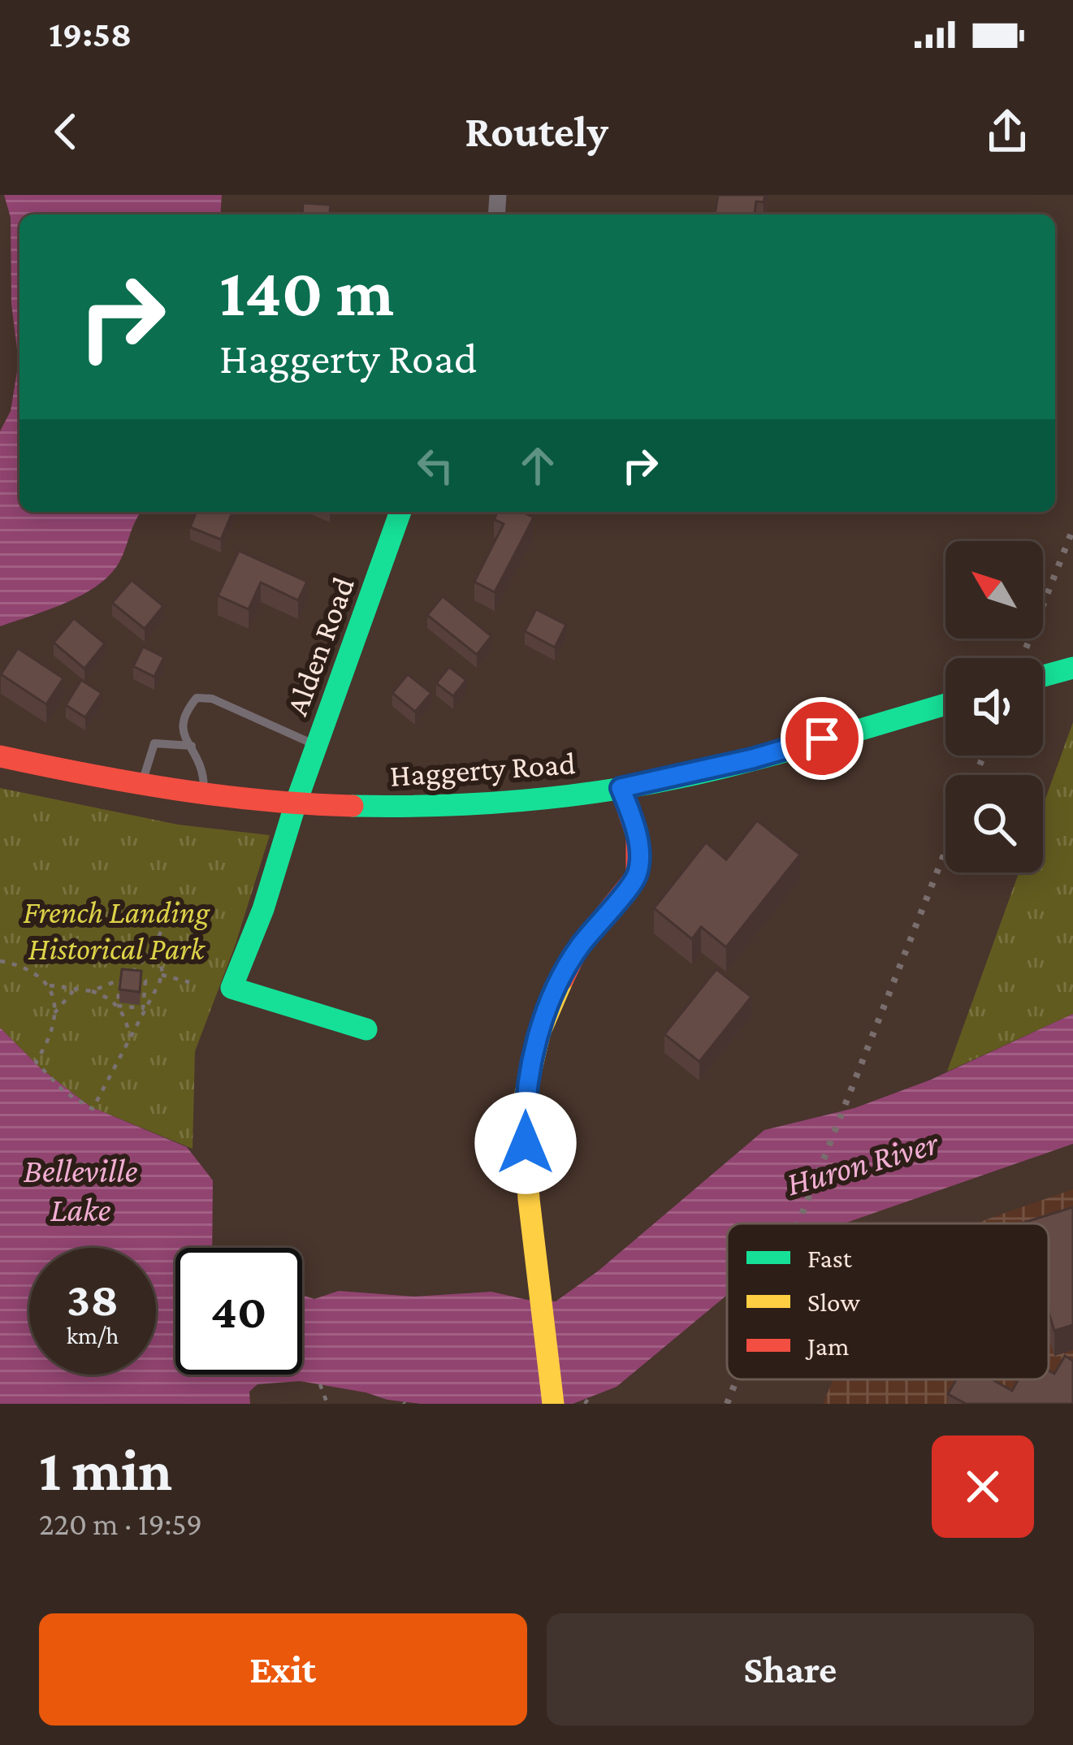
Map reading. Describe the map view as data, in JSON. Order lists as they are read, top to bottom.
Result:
{
  "streets": {
    "street": ["Alden Road", "Haggerty Road"]
  },
  "crossings": [
    ["Alden Road", "Haggerty Road"]
  ],
  "water": ["Huron River", "Belleville Lake"],
  "parks": ["French Landing Historical Park"],
  "legend": ["Fast", "Slow", "Jam"],
  "north": "top left",
  "page": {
    "status": "19:58",
    "header": "Routely",
    "turn": ["140 m", "Haggerty Road"],
    "speed": "38 km/h",
    "limit": "40",
    "heading": ["1 min", "220 m · 19:59"],
    "buttons": ["Exit", "Share"]
  }
}
